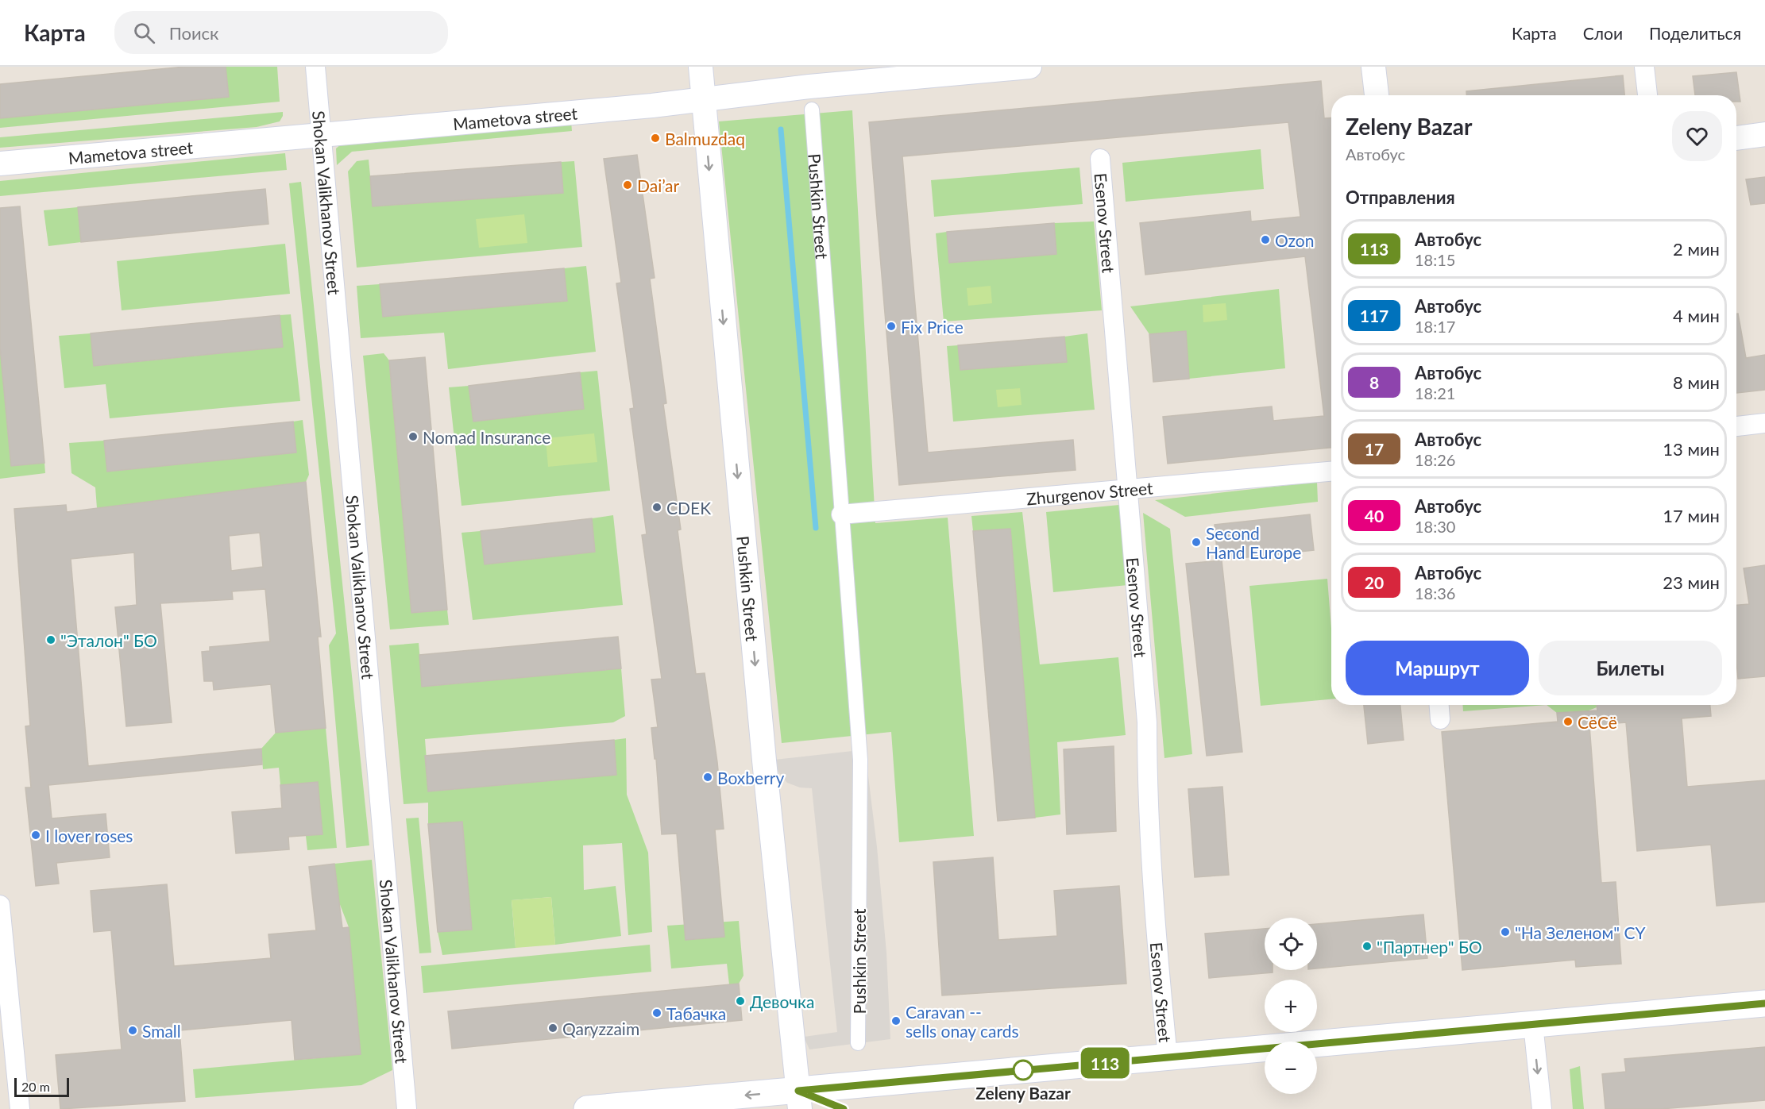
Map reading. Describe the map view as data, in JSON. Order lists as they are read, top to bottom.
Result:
{
  "streets": {
    "street": [
      "Mametovа street",
      "Shokan Valikhanov Street",
      "Pushkin Street",
      "Esenov Street",
      "Zhurgenov Street"
    ]
  },
  "crossings": [
    ["Mametovа street", "Shokan Valikhanov Street"],
    ["Mametovа street", "Pushkin Street"],
    ["Pushkin Street", "Zhurgenov Street"],
    ["Esenov Street", "Zhurgenov Street"]
  ],
  "places": [
    "Balmuzdaq",
    "Dai’ar",
    "Ozon",
    "Fix Price",
    "Nomad Insurance",
    "CDEK",
    "Second Hand Europe",
    "\"Эталон\" БО",
    "СёСё",
    "Boxberry",
    "I lover roses",
    "\"На Зеленом\" СҮ",
    "\"Партнер\" БО",
    "Девочка",
    "Табачка",
    "Caravan -- sells onay cards",
    "Qaryzzaim",
    "Small",
    "Zeleny Bazar"
  ],
  "lines": ["bus line 113"],
  "scale_bar": "20 m",
  "page": {
    "header": "Карта",
    "search": "Поиск",
    "nav": ["Карта", "Слои", "Поделиться"],
    "on_map": "113",
    "heading": [
      ["Zeleny Bazar", "Автобус"],
      "Отправления"
    ],
    "list": [
      {
        "mark": "113",
        "name": "Автобус",
        "note": "18:15",
        "value": "2 мин"
      },
      {
        "mark": "117",
        "name": "Автобус",
        "note": "18:17",
        "value": "4 мин"
      },
      {
        "mark": "8",
        "name": "Автобус",
        "note": "18:21",
        "value": "8 мин"
      },
      {
        "mark": "17",
        "name": "Автобус",
        "note": "18:26",
        "value": "13 мин"
      },
      {
        "mark": "40",
        "name": "Автобус",
        "note": "18:30",
        "value": "17 мин"
      },
      {
        "mark": "20",
        "name": "Автобус",
        "note": "18:36",
        "value": "23 мин"
      }
    ],
    "buttons": ["Маршрут", "Билеты"],
    "map_buttons": ["+", "−"],
    "scale": "20 m"
  }
}
